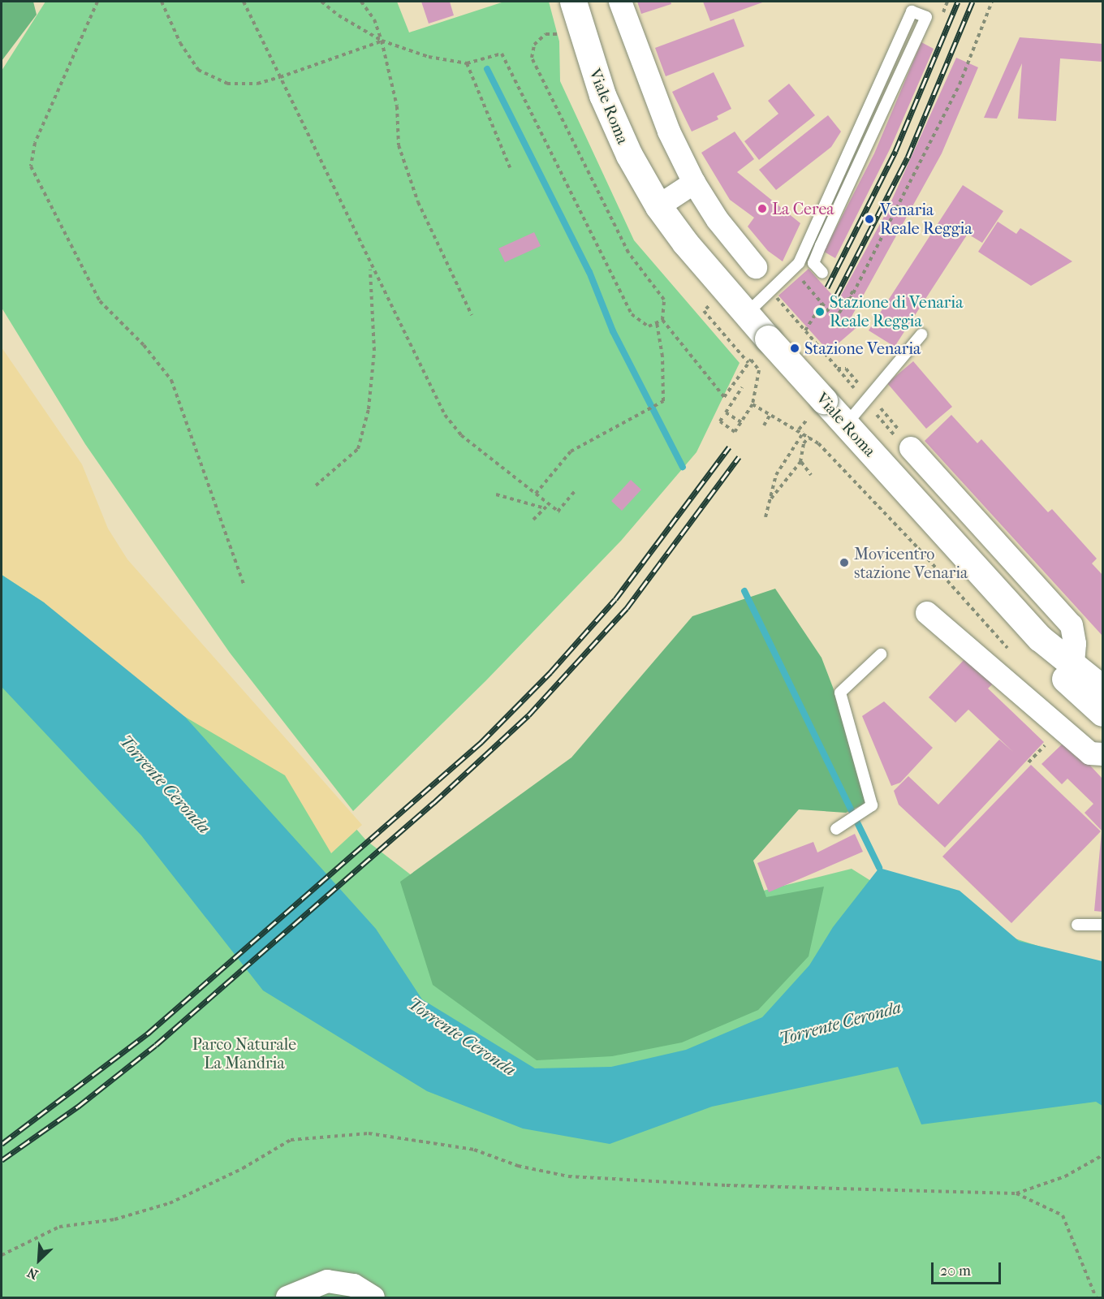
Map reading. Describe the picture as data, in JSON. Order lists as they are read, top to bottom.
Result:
{
  "streets": {
    "street": ["Viale Roma"]
  },
  "water": ["Torrente Ceronda"],
  "parks": ["Parco Naturale La Mandria"],
  "places": [
    "La Cerea",
    "Venaria Reale Reggia",
    "Stazione di Venaria Reale Reggia",
    "Stazione Venaria",
    "Movicentro stazione Venaria"
  ],
  "scale_bar": "20 m",
  "north": "bottom left"
}
